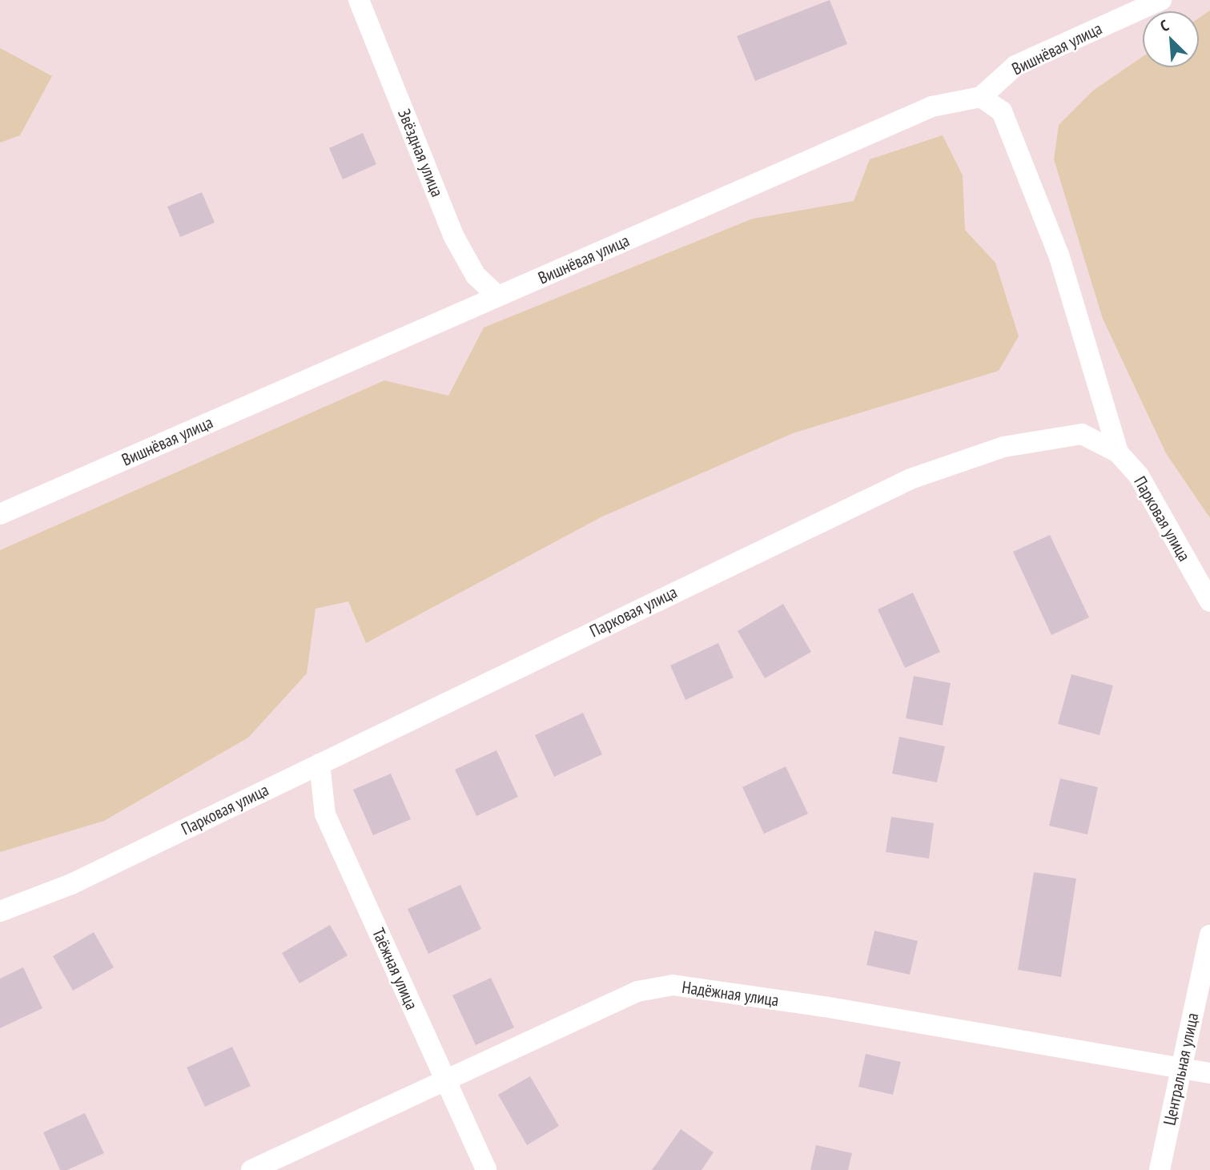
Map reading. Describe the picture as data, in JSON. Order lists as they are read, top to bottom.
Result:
{
  "streets": {
    "street": [
      "Вишнёвая улица",
      "Звёздная улица",
      "Парковая улица",
      "Таёжная улица",
      "Надёжная улица",
      "Центральная улица"
    ]
  },
  "crossings": [
    ["Вишнёвая улица", "Звёздная улица"],
    ["Парковая улица", "Таёжная улица"],
    ["Таёжная улица", "Надёжная улица"],
    ["Надёжная улица", "Центральная улица"]
  ],
  "north": "top left"
}
